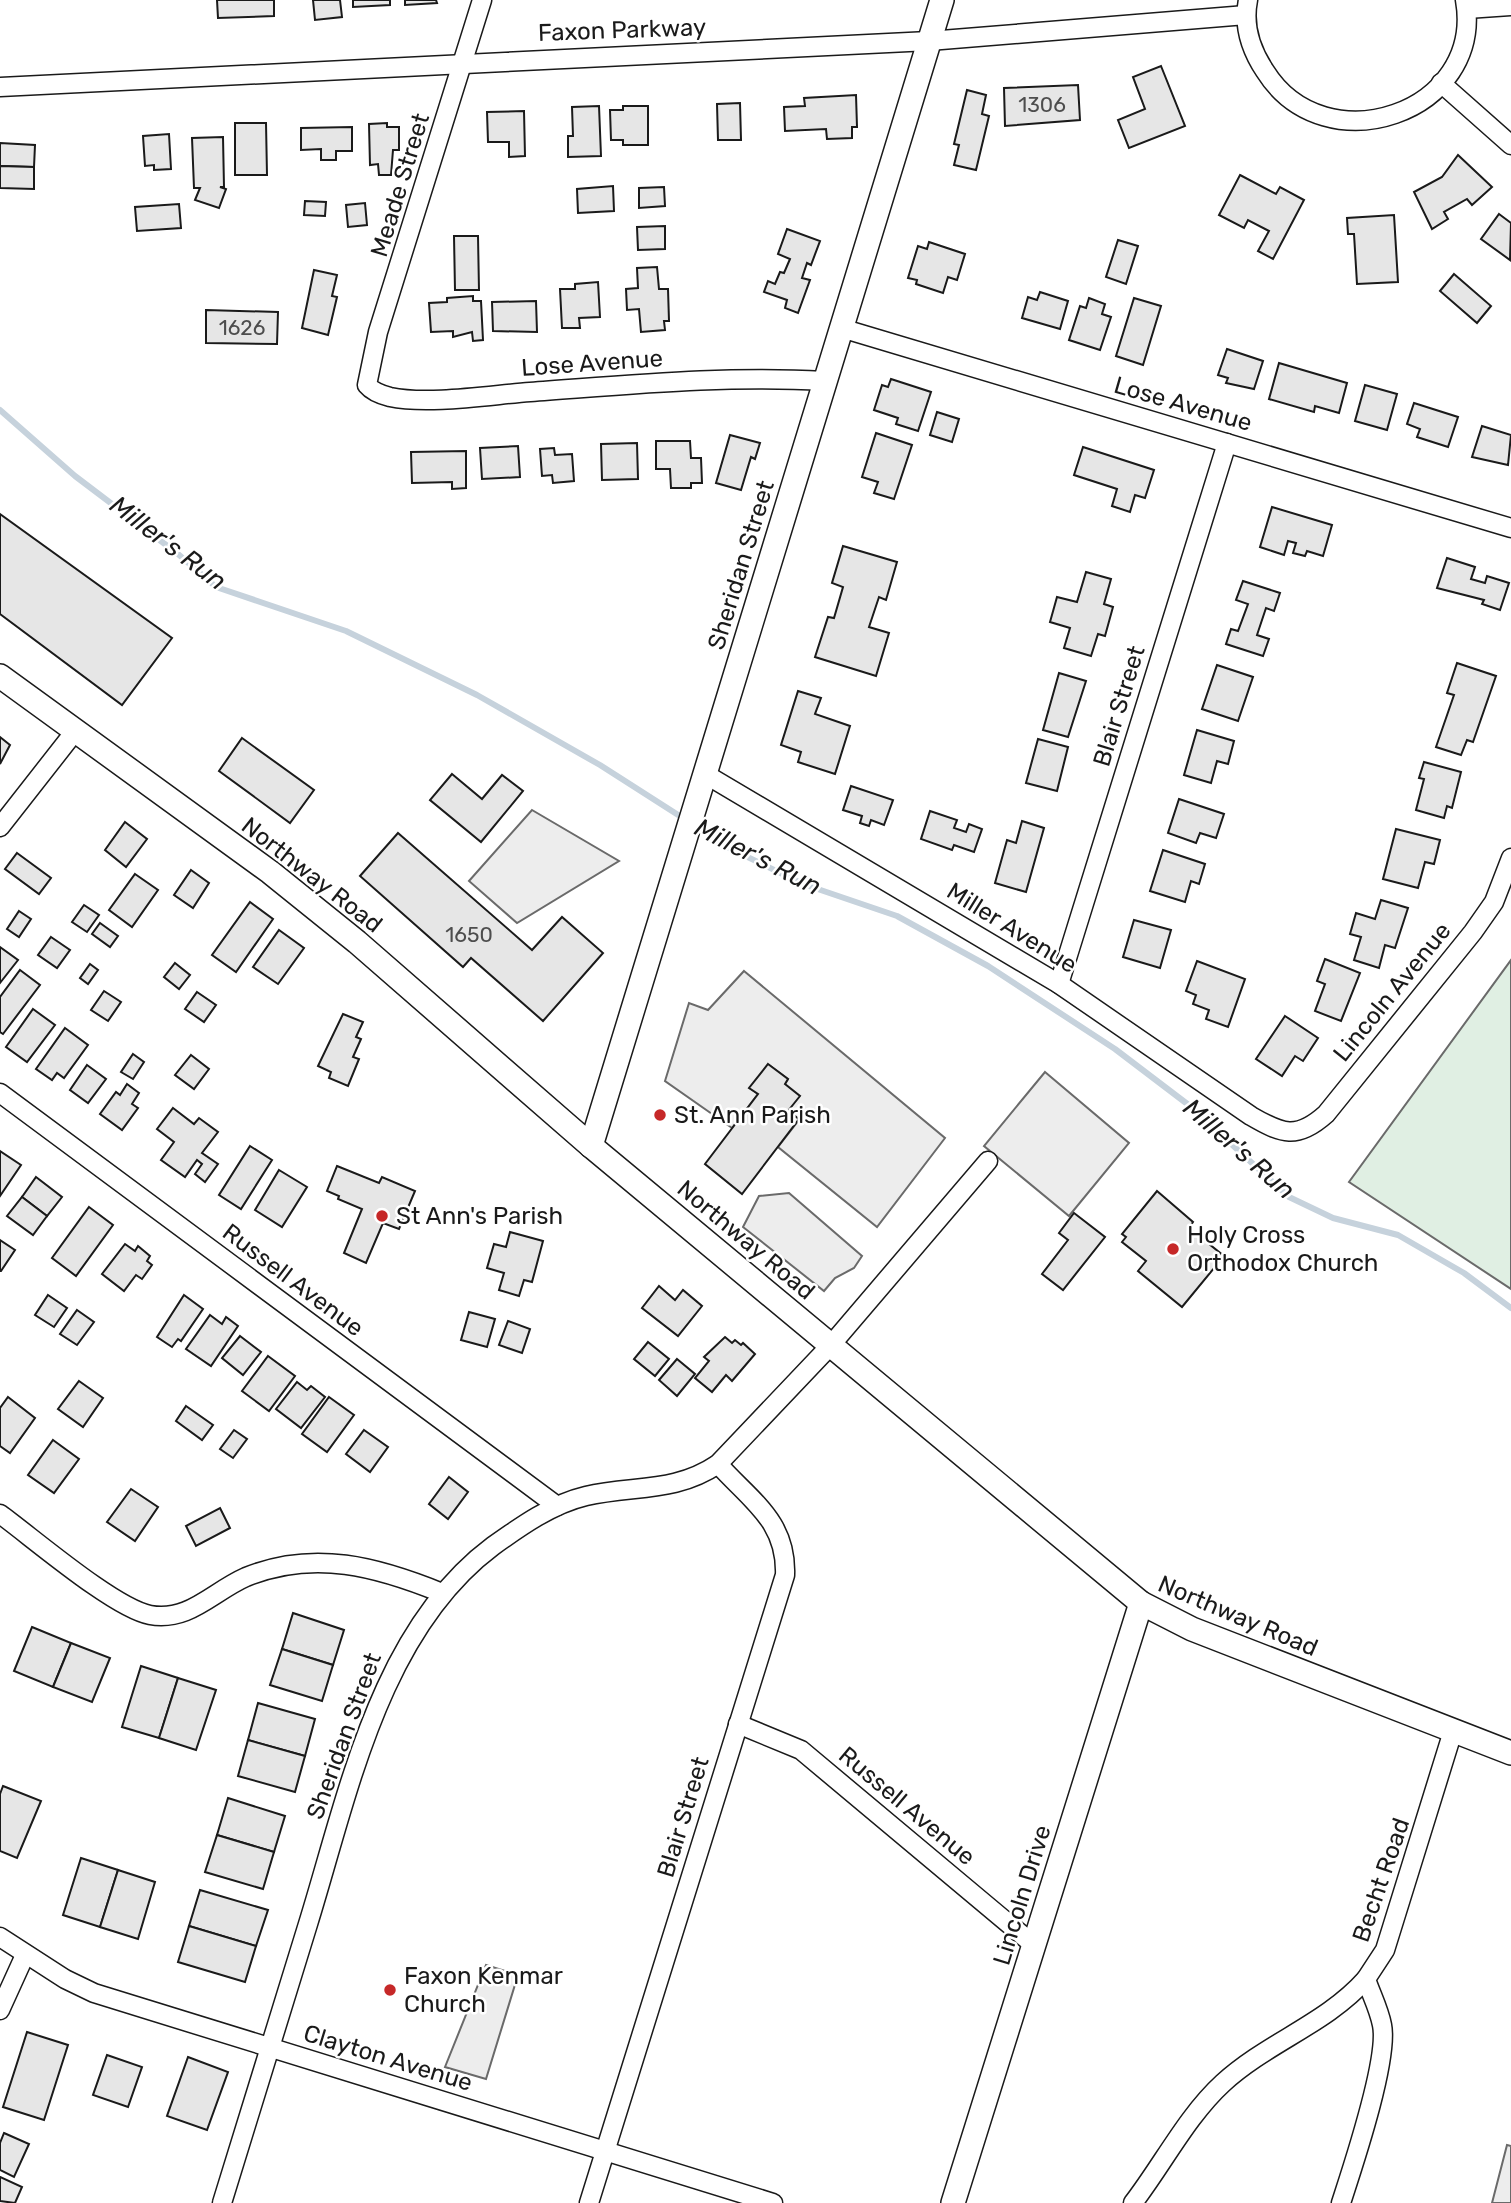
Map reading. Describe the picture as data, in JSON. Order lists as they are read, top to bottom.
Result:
{
  "streets": {
    "street": [
      "Faxon Parkway",
      "Meade Street",
      "Lose Avenue",
      "Sheridan Street",
      "Blair Street",
      "Northway Road",
      "Miller Avenue",
      "Lincoln Avenue",
      "Russell Avenue",
      "Becht Road",
      "Lincoln Drive",
      "Clayton Avenue"
    ]
  },
  "crossings": [
    ["Faxon Parkway", "Meade Street"],
    ["Faxon Parkway", "Sheridan Street"],
    ["Meade Street", "Lose Avenue"],
    ["Lose Avenue", "Sheridan Street"],
    ["Lose Avenue", "Blair Street"],
    ["Sheridan Street", "Blair Street"],
    ["Sheridan Street", "Northway Road"],
    ["Sheridan Street", "Miller Avenue"],
    ["Sheridan Street", "Russell Avenue"],
    ["Sheridan Street", "Clayton Avenue"],
    ["Blair Street", "Miller Avenue"],
    ["Blair Street", "Russell Avenue"],
    ["Blair Street", "Clayton Avenue"],
    ["Northway Road", "Becht Road"],
    ["Northway Road", "Lincoln Drive"],
    ["Miller Avenue", "Lincoln Avenue"],
    ["Russell Avenue", "Lincoln Drive"]
  ],
  "water": ["Miller's Run"],
  "places": [
    "St. Ann Parish",
    "St Ann's Parish",
    "Holy Cross Orthodox Church",
    "Faxon Kenmar Church"
  ],
  "house_numbers": ["1306", "1626", "1650"]
}
